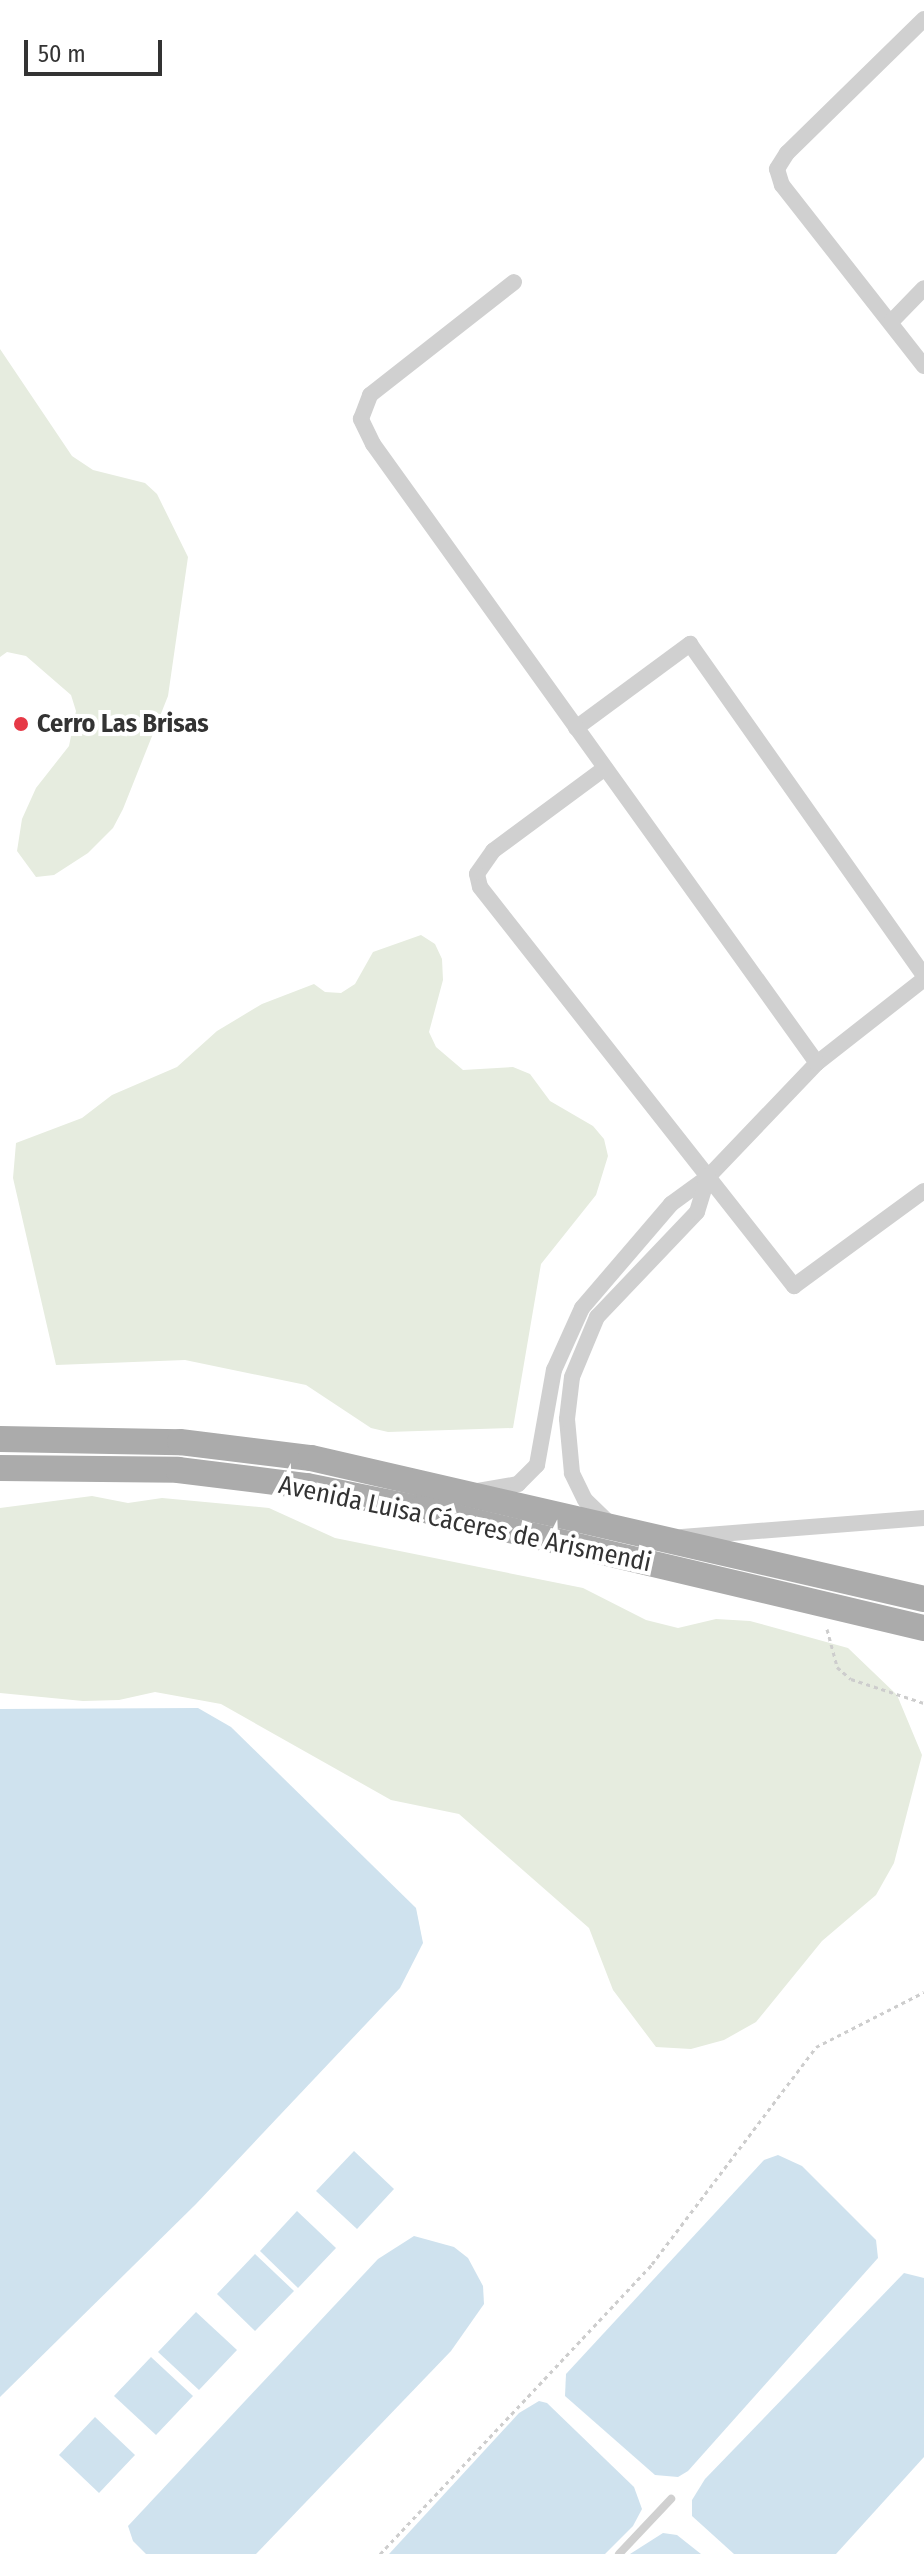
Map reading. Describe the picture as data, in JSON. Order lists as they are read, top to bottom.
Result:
{
  "streets": {
    "main road": ["Avenida Luisa Cáceres de Arismendi"]
  },
  "places": ["Cerro Las Brisas"],
  "scale_bar": "50 m"
}
